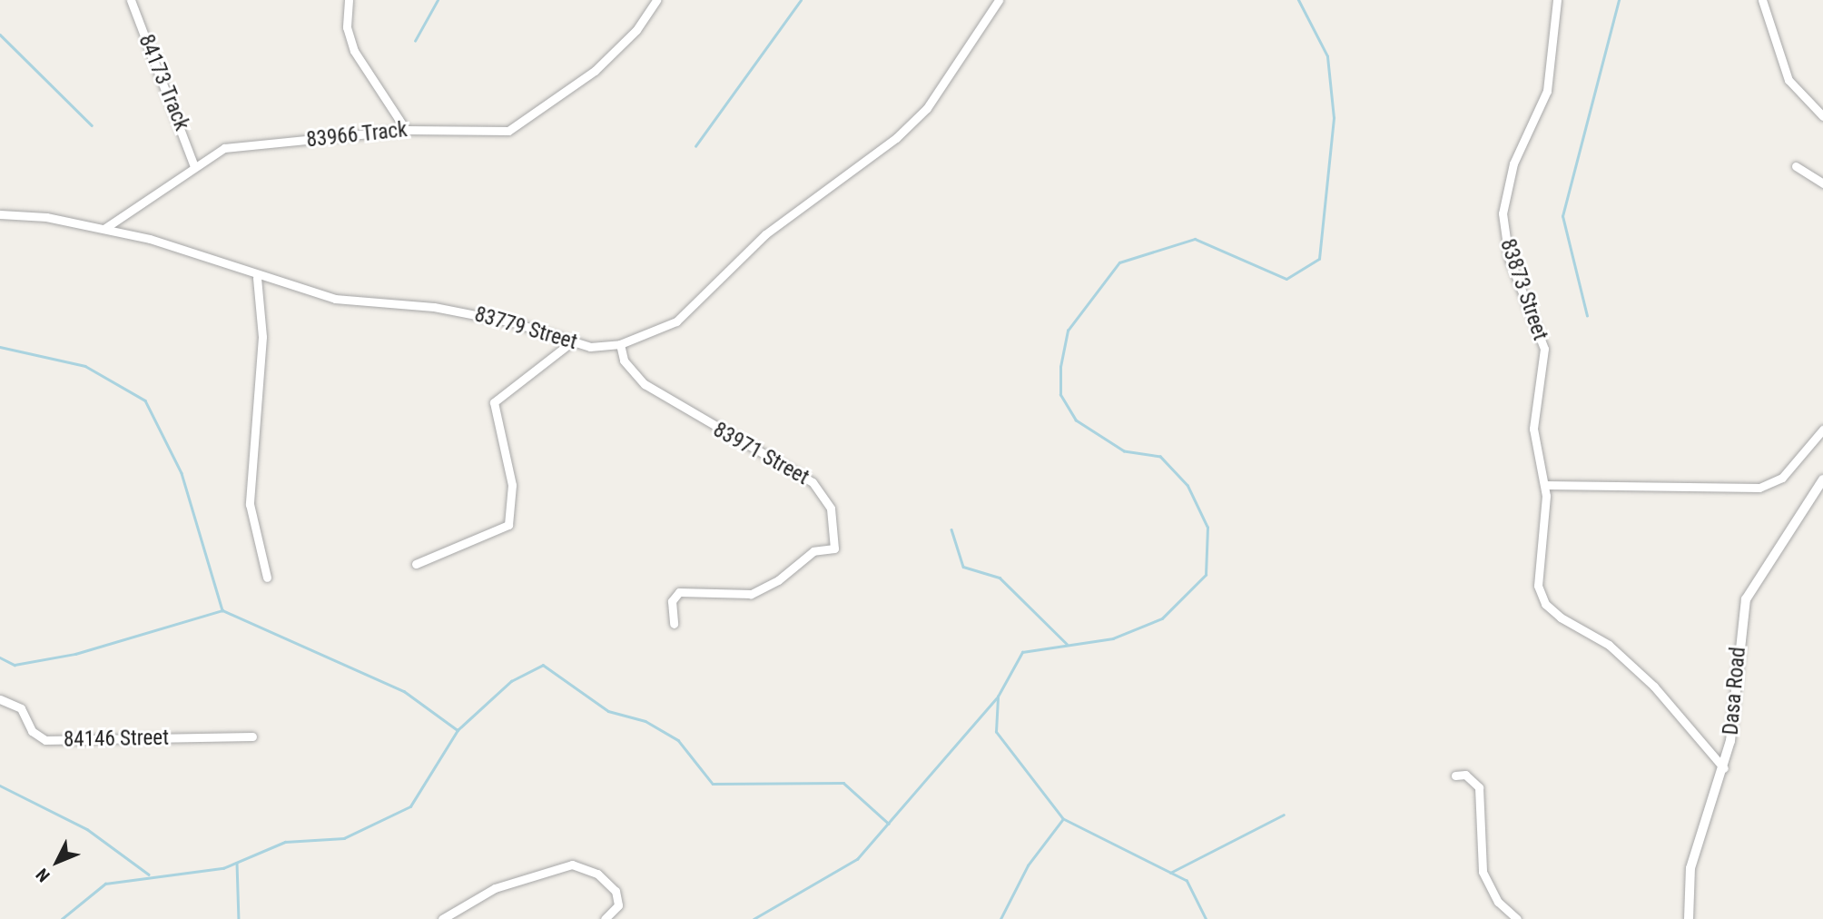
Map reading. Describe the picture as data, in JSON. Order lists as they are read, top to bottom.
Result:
{
  "streets": {
    "street": [
      "84173 Track",
      "83966 Track",
      "83873 Street",
      "83779 Street",
      "83971 Street",
      "Dasa Road",
      "84146 Street"
    ]
  },
  "crossings": [
    ["84173 Track", "83966 Track"],
    ["83966 Track", "83779 Street"],
    ["83873 Street", "Dasa Road"],
    ["83779 Street", "83971 Street"]
  ],
  "north": "bottom left"
}
